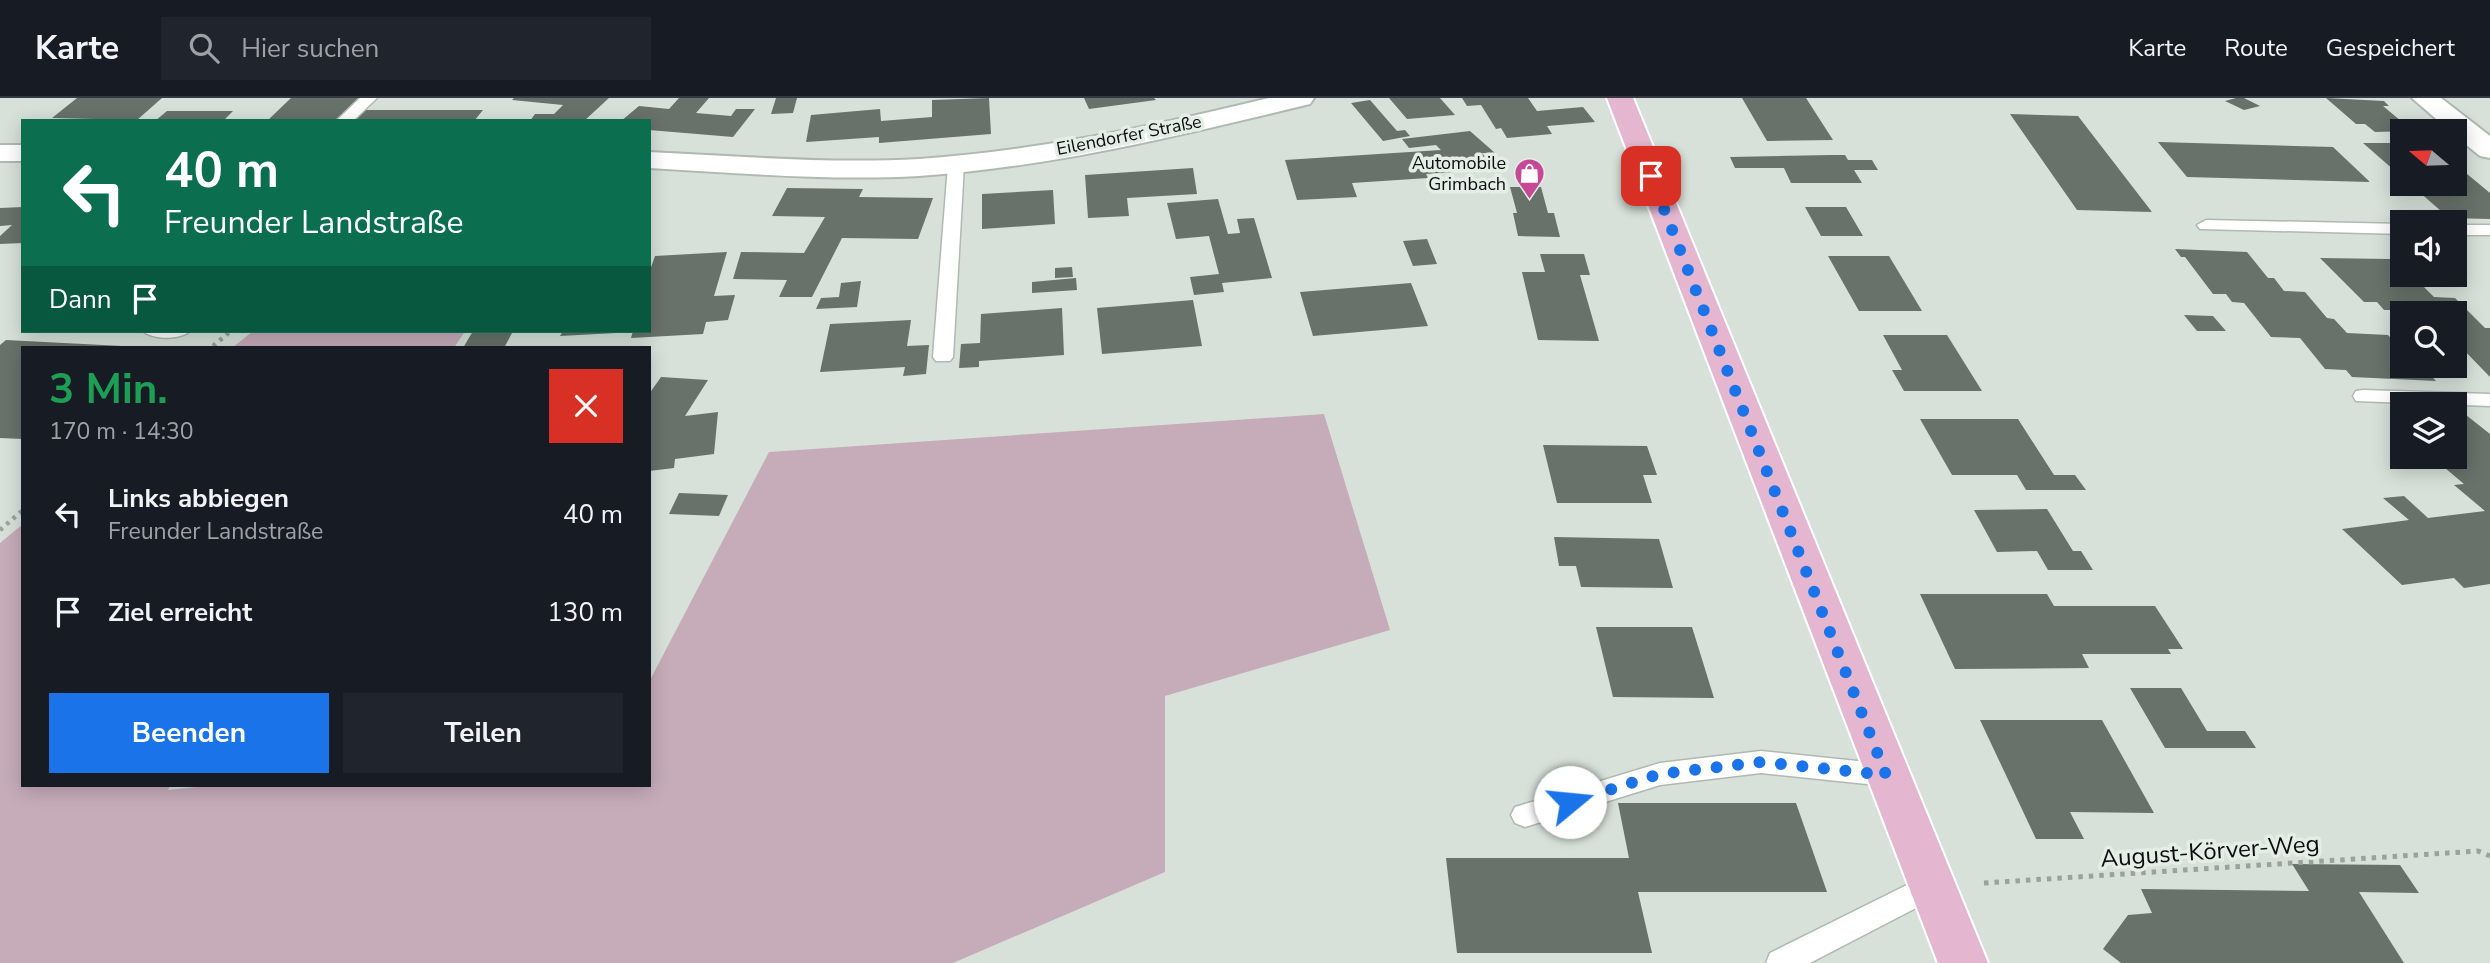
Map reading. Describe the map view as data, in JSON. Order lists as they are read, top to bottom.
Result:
{
  "streets": {
    "street": ["Eilendorfer Straße"],
    "path": ["August-Körver-Weg"]
  },
  "places": {
    "shop": ["Automobile Grimbach"]
  },
  "north": "left",
  "page": {
    "header": "Karte",
    "search": "Hier suchen",
    "nav": ["Karte", "Route", "Gespeichert"],
    "turn": ["40 m", "Freunder Landstraße"],
    "then": "Dann",
    "heading": ["3 Min.", "170 m · 14:30"],
    "list": [
      {
        "name": "Links abbiegen",
        "note": "Freunder Landstraße",
        "value": "40 m"
      },
      {
        "name": "Ziel erreicht",
        "value": "130 m"
      }
    ],
    "buttons": ["Beenden", "Teilen"]
  }
}
